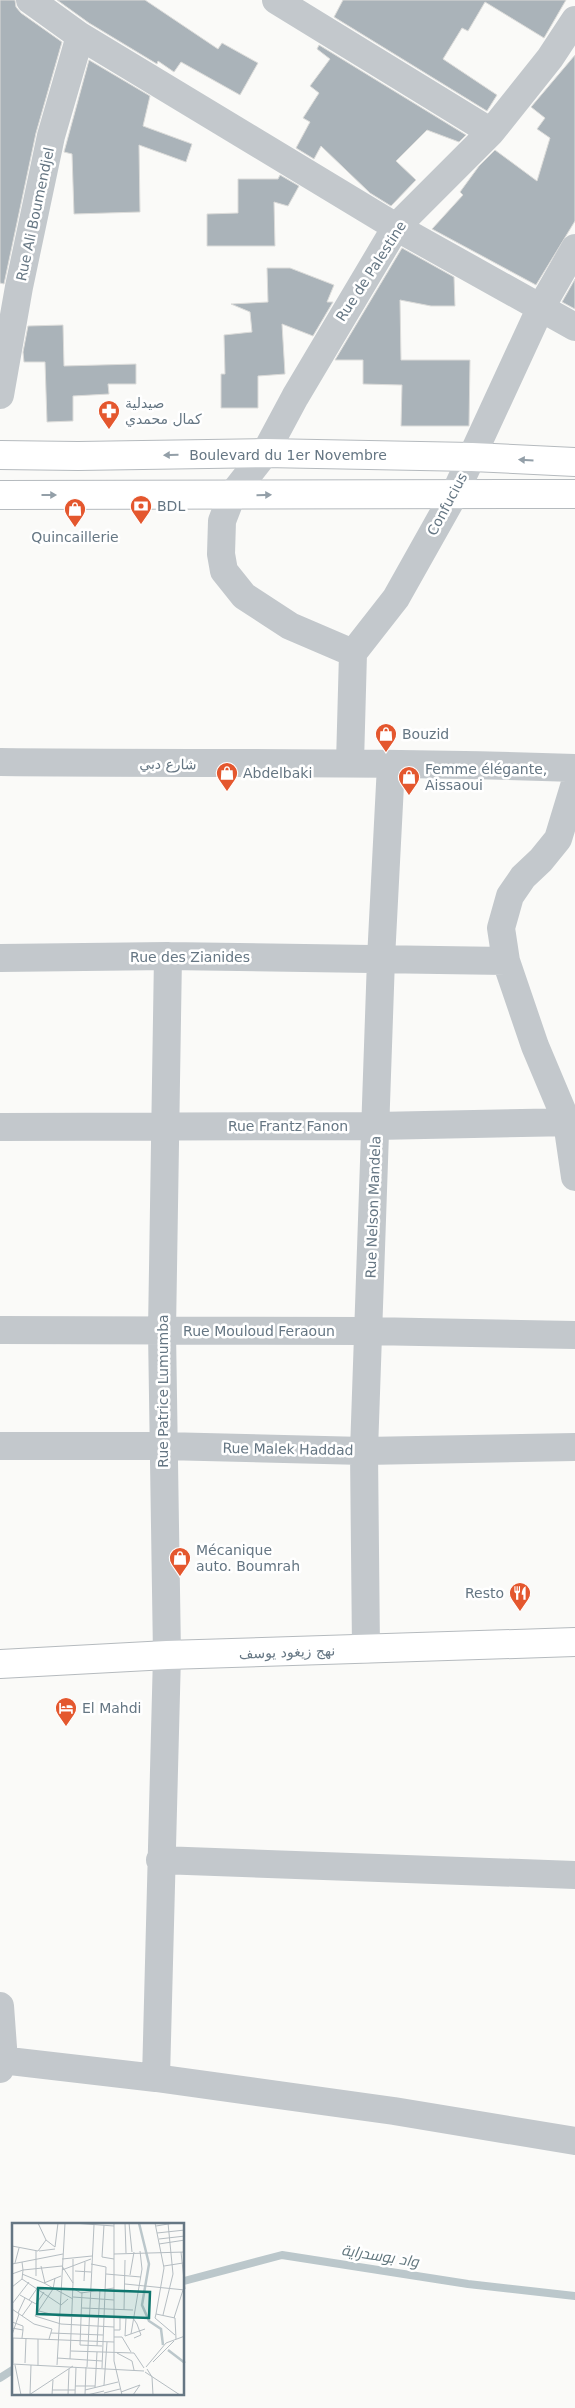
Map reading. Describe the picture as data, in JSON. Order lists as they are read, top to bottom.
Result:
{
  "streets": {
    "main road": ["Boulevard du 1er Novembre", "نهج زيغود يوسف"],
    "street": [
      "Rue Ali Boumendjel",
      "Rue de Palestine",
      "Confucius",
      "شارع دبي",
      "Rue des Zianides",
      "Rue Frantz Fanon",
      "Rue Nelson Mandela",
      "Rue Mouloud Feraoun",
      "Rue Patrice Lumumba",
      "Rue Malek Haddad"
    ]
  },
  "crossings": [
    ["Rue de Palestine", "Boulevard du 1er Novembre"],
    ["Rue de Palestine", "Confucius"],
    ["Boulevard du 1er Novembre", "Confucius"],
    ["شارع دبي", "Rue Nelson Mandela"],
    ["Rue des Zianides", "Rue Nelson Mandela"],
    ["Rue des Zianides", "Rue Patrice Lumumba"],
    ["Rue Frantz Fanon", "Rue Nelson Mandela"],
    ["Rue Frantz Fanon", "Rue Patrice Lumumba"],
    ["Rue Nelson Mandela", "Rue Mouloud Feraoun"],
    ["Rue Nelson Mandela", "Rue Malek Haddad"],
    ["Rue Nelson Mandela", "نهج زيغود يوسف"],
    ["Rue Mouloud Feraoun", "Rue Patrice Lumumba"],
    ["Rue Patrice Lumumba", "Rue Malek Haddad"],
    ["Rue Patrice Lumumba", "نهج زيغود يوسف"]
  ],
  "water": ["واد بوسدراية"],
  "places": {
    "pharmacy": ["صيدلية كمال محمدي"],
    "bank": ["BDL"],
    "shop": [
      "Quincaillerie",
      "Bouzid",
      "Abdelbaki",
      "Femme élégante, Aissaoui",
      "Mécanique auto. Boumrah"
    ],
    "restaurant": ["Resto"],
    "hotel": ["El Mahdi"]
  }
}
